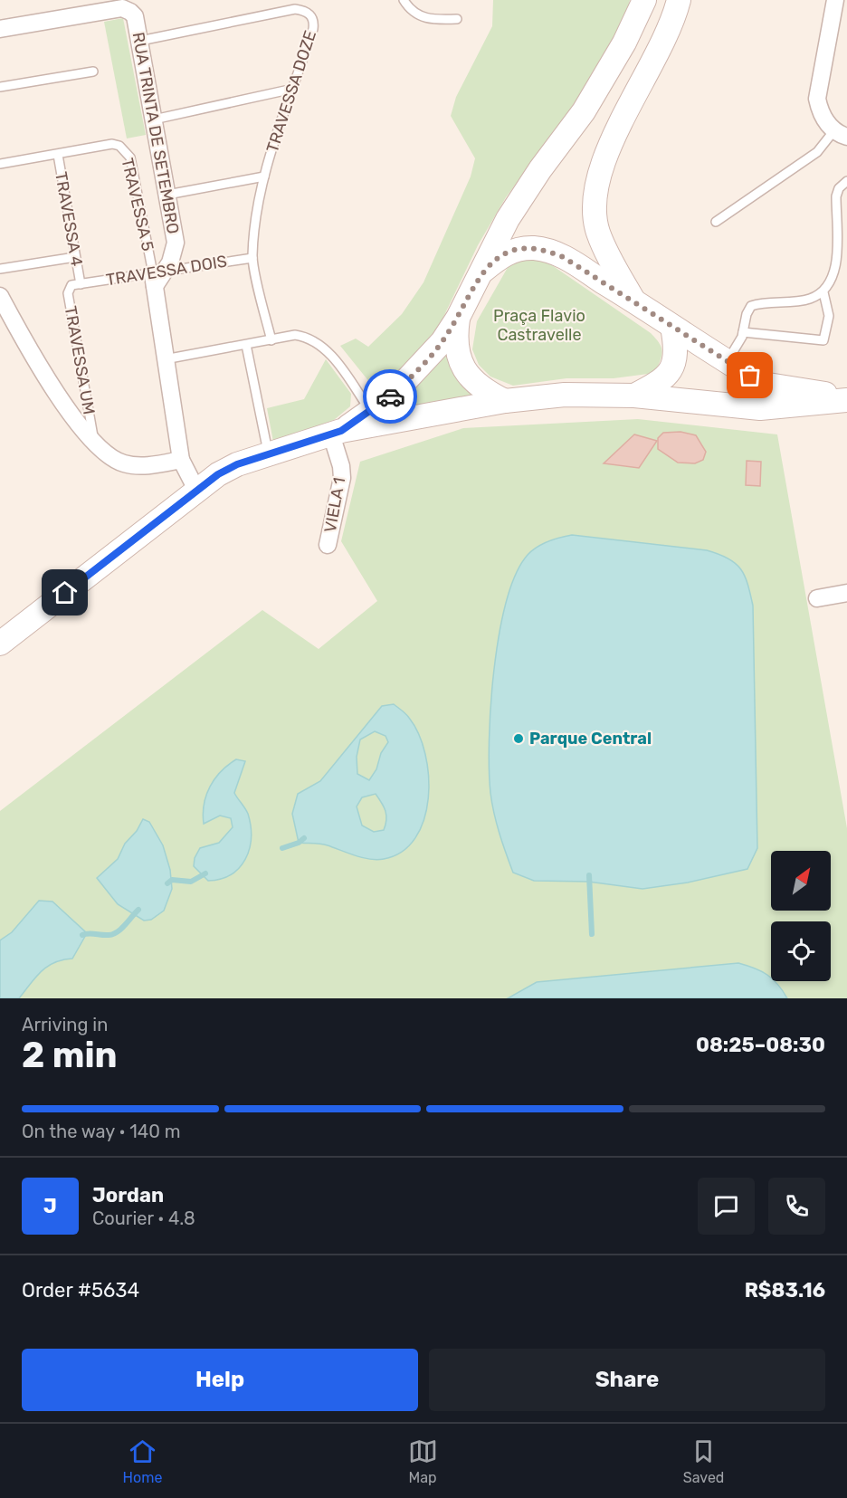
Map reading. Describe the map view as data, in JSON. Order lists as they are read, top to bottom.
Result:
{
  "streets": {
    "street": ["RUA TRINTA DE SETEMBRO", "VIELA 1"],
    "lane": [
      "TRAVESSA DOZE",
      "TRAVESSA 5",
      "TRAVESSA 4",
      "TRAVESSA DOIS",
      "TRAVESSA UM"
    ]
  },
  "crossings": [
    ["TRAVESSA DOZE", "RUA TRINTA DE SETEMBRO"],
    ["TRAVESSA DOZE", "TRAVESSA DOIS"],
    ["RUA TRINTA DE SETEMBRO", "TRAVESSA 5"],
    ["RUA TRINTA DE SETEMBRO", "TRAVESSA DOIS"],
    ["TRAVESSA 5", "TRAVESSA 4"],
    ["TRAVESSA 5", "TRAVESSA DOIS"],
    ["TRAVESSA 4", "TRAVESSA DOIS"],
    ["TRAVESSA 4", "TRAVESSA UM"],
    ["TRAVESSA DOIS", "TRAVESSA UM"]
  ],
  "parks": ["Praça Flavio Castravelle"],
  "places": ["Parque Central"],
  "north": "top right",
  "page": {
    "heading": ["2 min", "Arriving in", "08:25–08:30"],
    "panel": [
      "Jordan",
      "Courier · 4.8",
      "Order #5634",
      "R$83.16"
    ],
    "bar": "On the way · 140 m",
    "round": "J",
    "buttons": ["Help", "Share"],
    "tabs": ["Home", "Map", "Saved"]
  }
}
